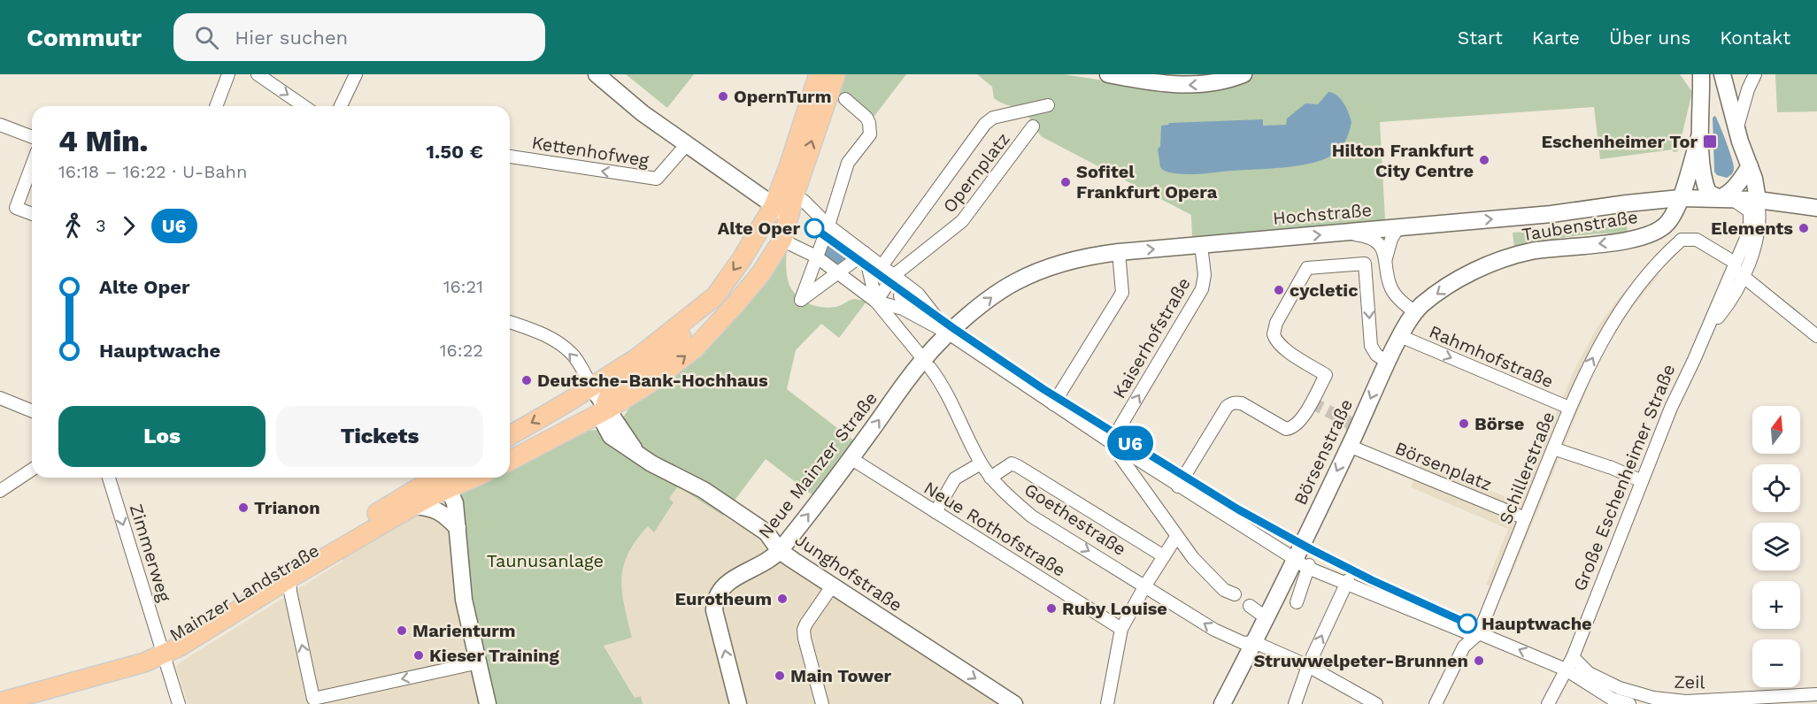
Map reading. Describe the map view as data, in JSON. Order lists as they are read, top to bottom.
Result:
{
  "streets": {
    "main road": [
      "Hochstraße",
      "Taubenstraße",
      "Börsenstraße",
      "Neue Mainzer Straße",
      "Große Eschenheimer Straße",
      "Junghofstraße",
      "Mainzer Landstraße"
    ],
    "street": [
      "Kettenhofweg",
      "Opernplatz",
      "Kaiserhofstraße",
      "Rahmhofstraße",
      "Börsenplatz",
      "Schillerstraße",
      "Goethestraße",
      "Neue Rothofstraße",
      "Zimmerweg",
      "Zeil"
    ]
  },
  "crossings": [
    ["Hochstraße", "Kaiserhofstraße"],
    ["Hochstraße", "Neue Mainzer Straße"],
    ["Hochstraße", "Große Eschenheimer Straße"],
    ["Taubenstraße", "Rahmhofstraße"],
    ["Taubenstraße", "Börsenstraße"],
    ["Rahmhofstraße", "Börsenstraße"],
    ["Rahmhofstraße", "Schillerstraße"],
    ["Börsenstraße", "Börsenplatz"],
    ["Börsenstraße", "Goethestraße"],
    ["Neue Mainzer Straße", "Neue Rothofstraße"],
    ["Neue Mainzer Straße", "Junghofstraße"],
    ["Börsenplatz", "Schillerstraße"],
    ["Große Eschenheimer Straße", "Zeil"],
    ["Zimmerweg", "Mainzer Landstraße"]
  ],
  "one_way": [
    "Kettenhofweg",
    "Hochstraße",
    "Taubenstraße",
    "Rahmhofstraße",
    "Börsenstraße",
    "Neue Mainzer Straße",
    "Schillerstraße",
    "Zimmerweg",
    "Junghofstraße"
  ],
  "parks": ["Taunusanlage"],
  "places": {
    "other": [
      "OpernTurm",
      "Hilton Frankfurt City Centre",
      "Sofitel Frankfurt Opera",
      "Alte Oper",
      "Elements",
      "cycletic",
      "Deutsche-Bank-Hochhaus",
      "Börse",
      "Trianon",
      "Eurotheum",
      "Ruby Louise",
      "Hauptwache",
      "Marienturm",
      "Kieser Training",
      "Struwwelpeter-Brunnen",
      "Main Tower"
    ],
    "transit": ["Eschenheimer Tor"]
  },
  "lines": ["metro line U6"],
  "north": "top",
  "page": {
    "header": "Commutr",
    "search": "Hier suchen",
    "nav": [
      "Start",
      "Karte",
      "Über uns",
      "Kontakt"
    ],
    "on_map": "U6",
    "heading": ["4 Min.", "16:18 – 16:22 · U-Bahn", "1.50 €"],
    "legs": ["3", "U6"],
    "list": [
      {
        "name": "Alte Oper",
        "value": "16:21"
      },
      {
        "name": "Hauptwache",
        "value": "16:22"
      }
    ],
    "buttons": ["Los", "Tickets"],
    "map_buttons": ["+", "−"]
  }
}
